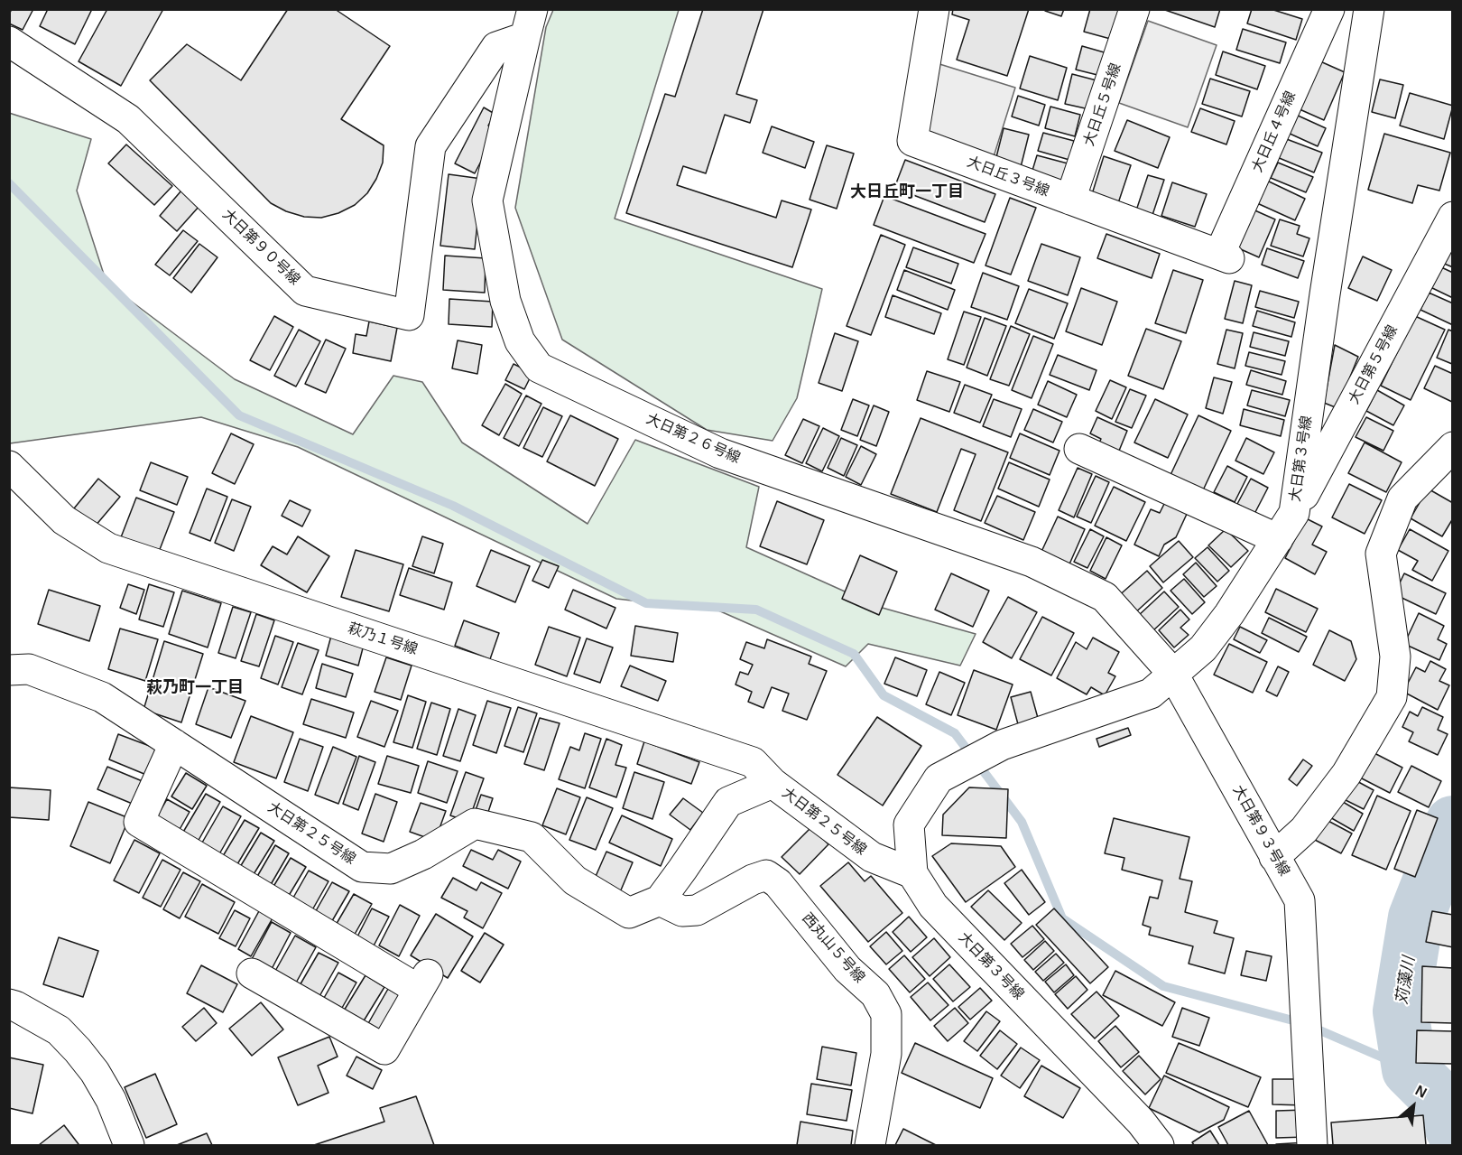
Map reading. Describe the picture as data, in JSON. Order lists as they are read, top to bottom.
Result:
{
  "streets": {
    "street": [
      "大日丘５号線",
      "大日丘４号線",
      "大日丘３号線",
      "大日第９０号線",
      "大日第５号線",
      "大日第２６号線",
      "大日第３号線",
      "萩乃１号線",
      "大日第２５号線",
      "大日第９３号線",
      "西丸山５号線"
    ]
  },
  "crossings": [
    ["大日丘５号線", "大日丘３号線"],
    ["大日丘４号線", "大日丘３号線"],
    ["大日第９０号線", "大日第２６号線"],
    ["大日第５号線", "大日第３号線"],
    ["大日第２６号線", "大日第３号線"],
    ["大日第２６号線", "大日第９３号線"],
    ["大日第３号線", "大日第２５号線"],
    ["大日第３号線", "大日第９３号線"],
    ["萩乃１号線", "大日第２５号線"],
    ["大日第２５号線", "西丸山５号線"]
  ],
  "districts": ["大日丘町一丁目", "萩乃町一丁目"],
  "water": ["苅藻川"],
  "north": "top right"
}
